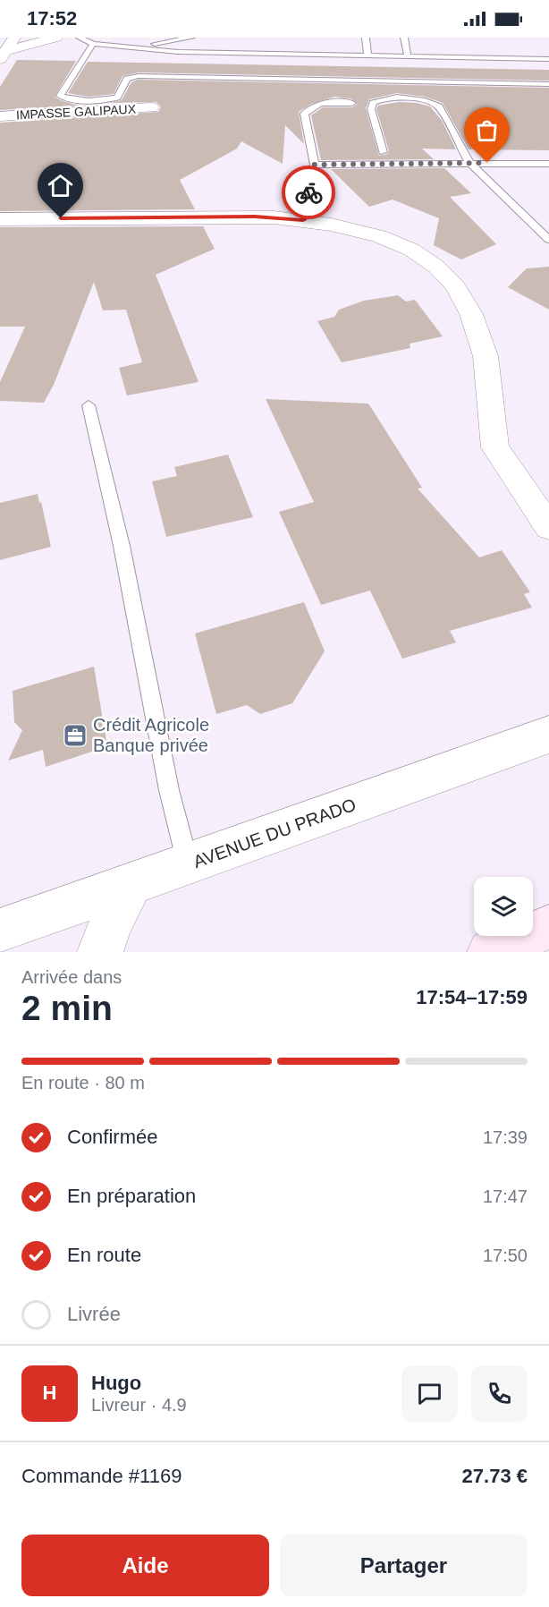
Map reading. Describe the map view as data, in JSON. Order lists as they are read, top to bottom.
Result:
{
  "streets": {
    "street": ["IMPASSE GALIPAUX", "AVENUE DU PRADO"]
  },
  "places": {
    "office": ["Crédit Agricole Banque privée"]
  },
  "page": {
    "status": "17:52",
    "heading": ["2 min", "Arrivée dans", "17:54–17:59"],
    "panel": [
      "Hugo",
      "Livreur · 4.9",
      "Commande #1169",
      "27.73 €"
    ],
    "bar": "En route · 80 m",
    "list": [
      ["Confirmée", "17:39"],
      ["En préparation", "17:47"],
      ["En route", "17:50"],
      "Livrée"
    ],
    "round": "H",
    "buttons": ["Aide", "Partager"]
  }
}
